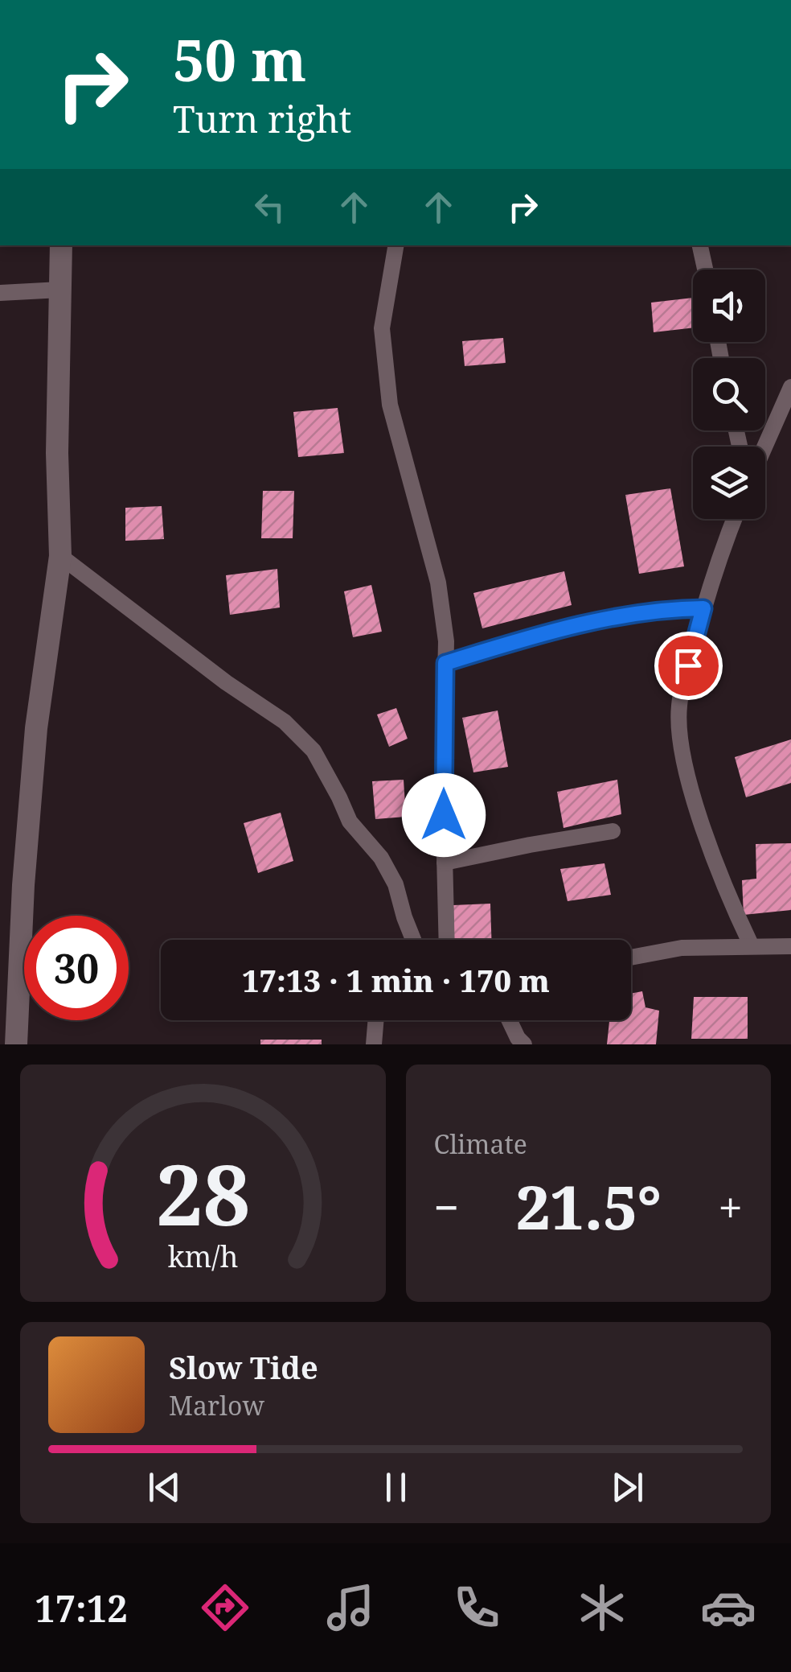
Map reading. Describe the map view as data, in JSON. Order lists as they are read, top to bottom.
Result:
{
  "page": {
    "turn": ["50 m", "Turn right"],
    "limit": "30",
    "trip": "17:13 · 1 min · 170 m",
    "tile": "Climate",
    "heat": ["−", "21.5°", "+"],
    "song": ["Slow Tide", "Marlow"],
    "tabs": "17:12",
    "gauge": ["28", "km/h"]
  }
}
